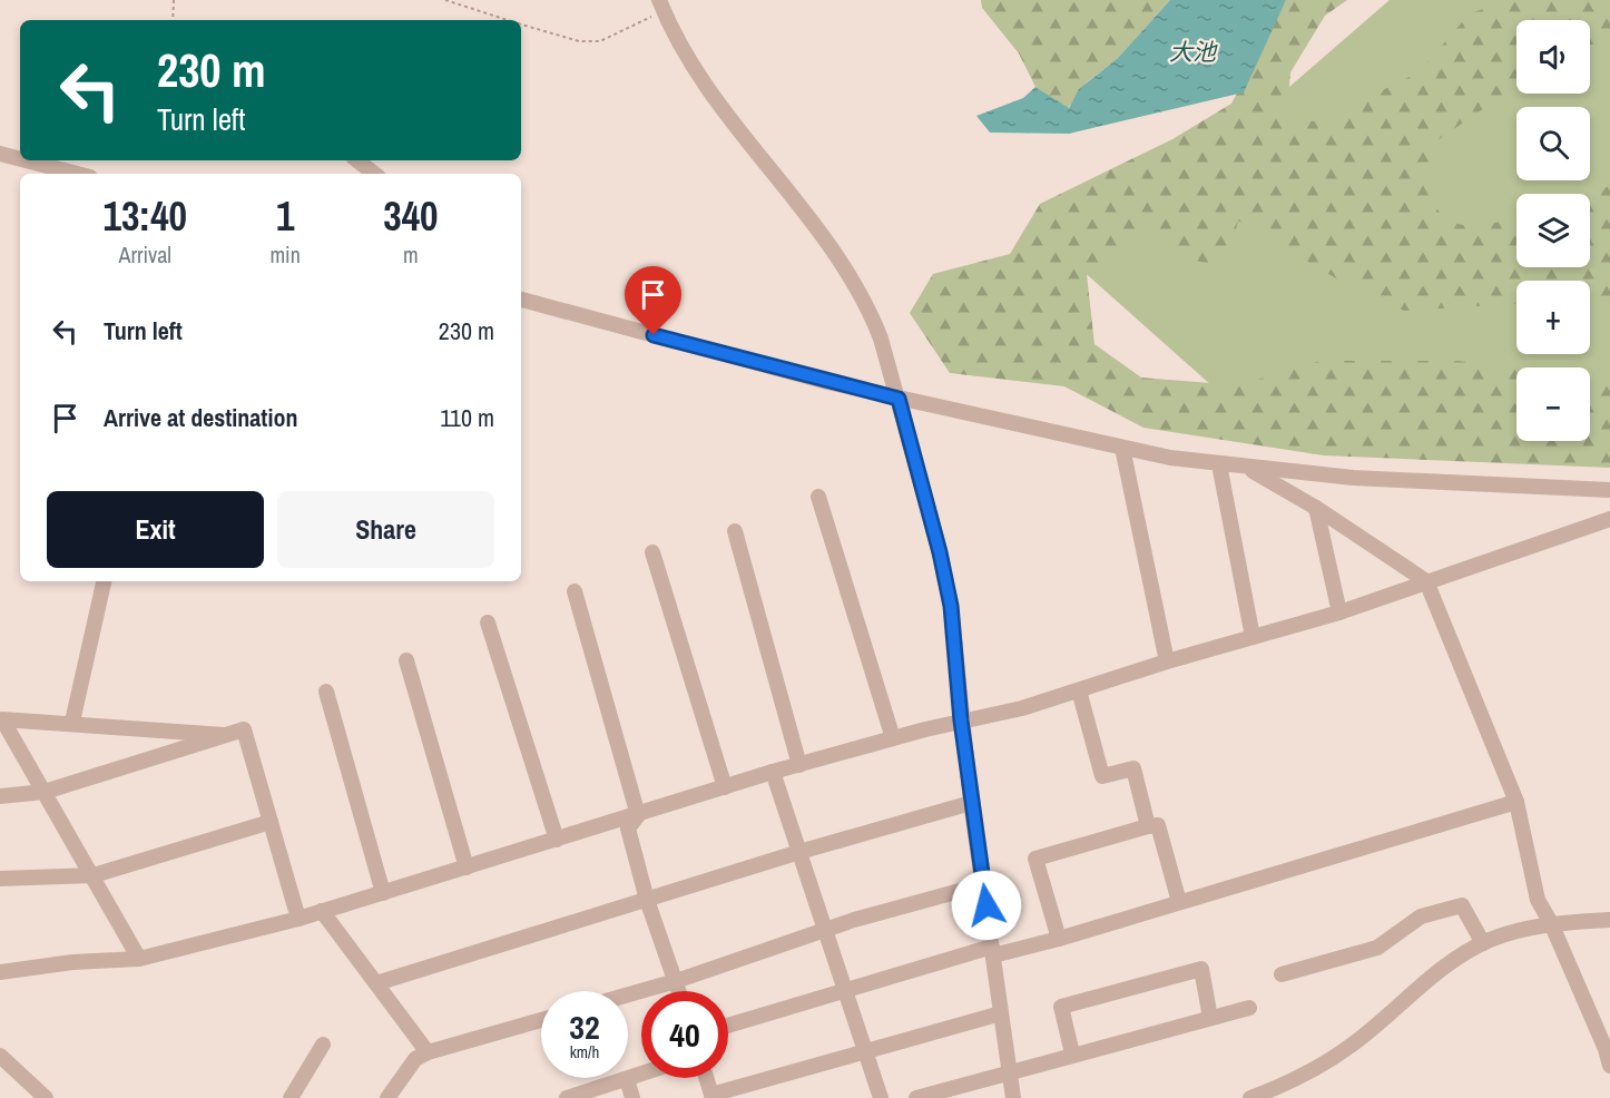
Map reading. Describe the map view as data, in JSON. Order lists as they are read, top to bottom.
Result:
{
  "water": ["大池"],
  "page": {
    "map_buttons": ["+", "−"],
    "turn": ["230 m", "Turn left"],
    "eta": [
      "13:40",
      "Arrival",
      "1",
      "min",
      "340",
      "m"
    ],
    "list": [
      {
        "name": "Turn left",
        "value": "230 m"
      },
      {
        "name": "Arrive at destination",
        "value": "110 m"
      }
    ],
    "buttons": ["Exit", "Share"],
    "speed": "32 km/h",
    "limit": "40"
  }
}
